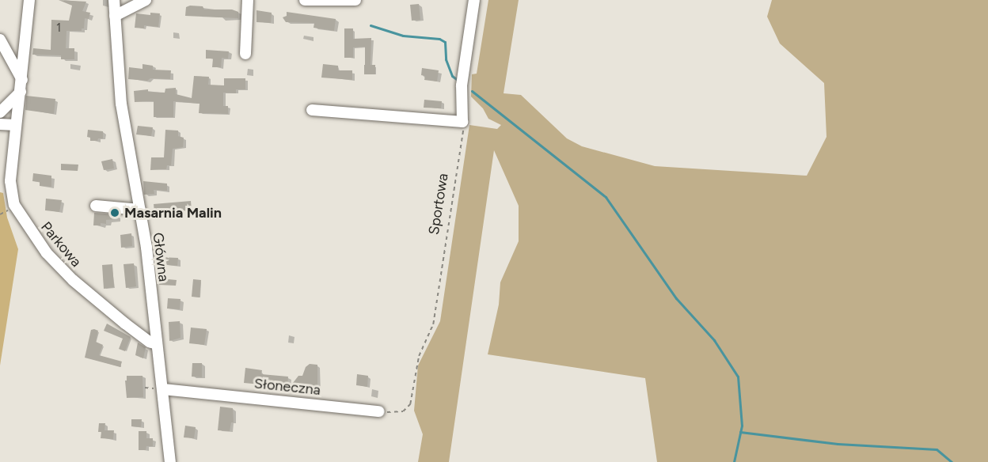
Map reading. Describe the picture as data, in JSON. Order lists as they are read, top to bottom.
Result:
{
  "streets": {
    "street": ["Parkowa", "Główna", "Słoneczna"],
    "path": ["Sportowa"]
  },
  "crossings": [
    ["Sportowa", "Słoneczna"],
    ["Parkowa", "Główna"],
    ["Główna", "Słoneczna"]
  ],
  "places": ["Masarnia Malin"],
  "house_numbers": ["1"]
}
